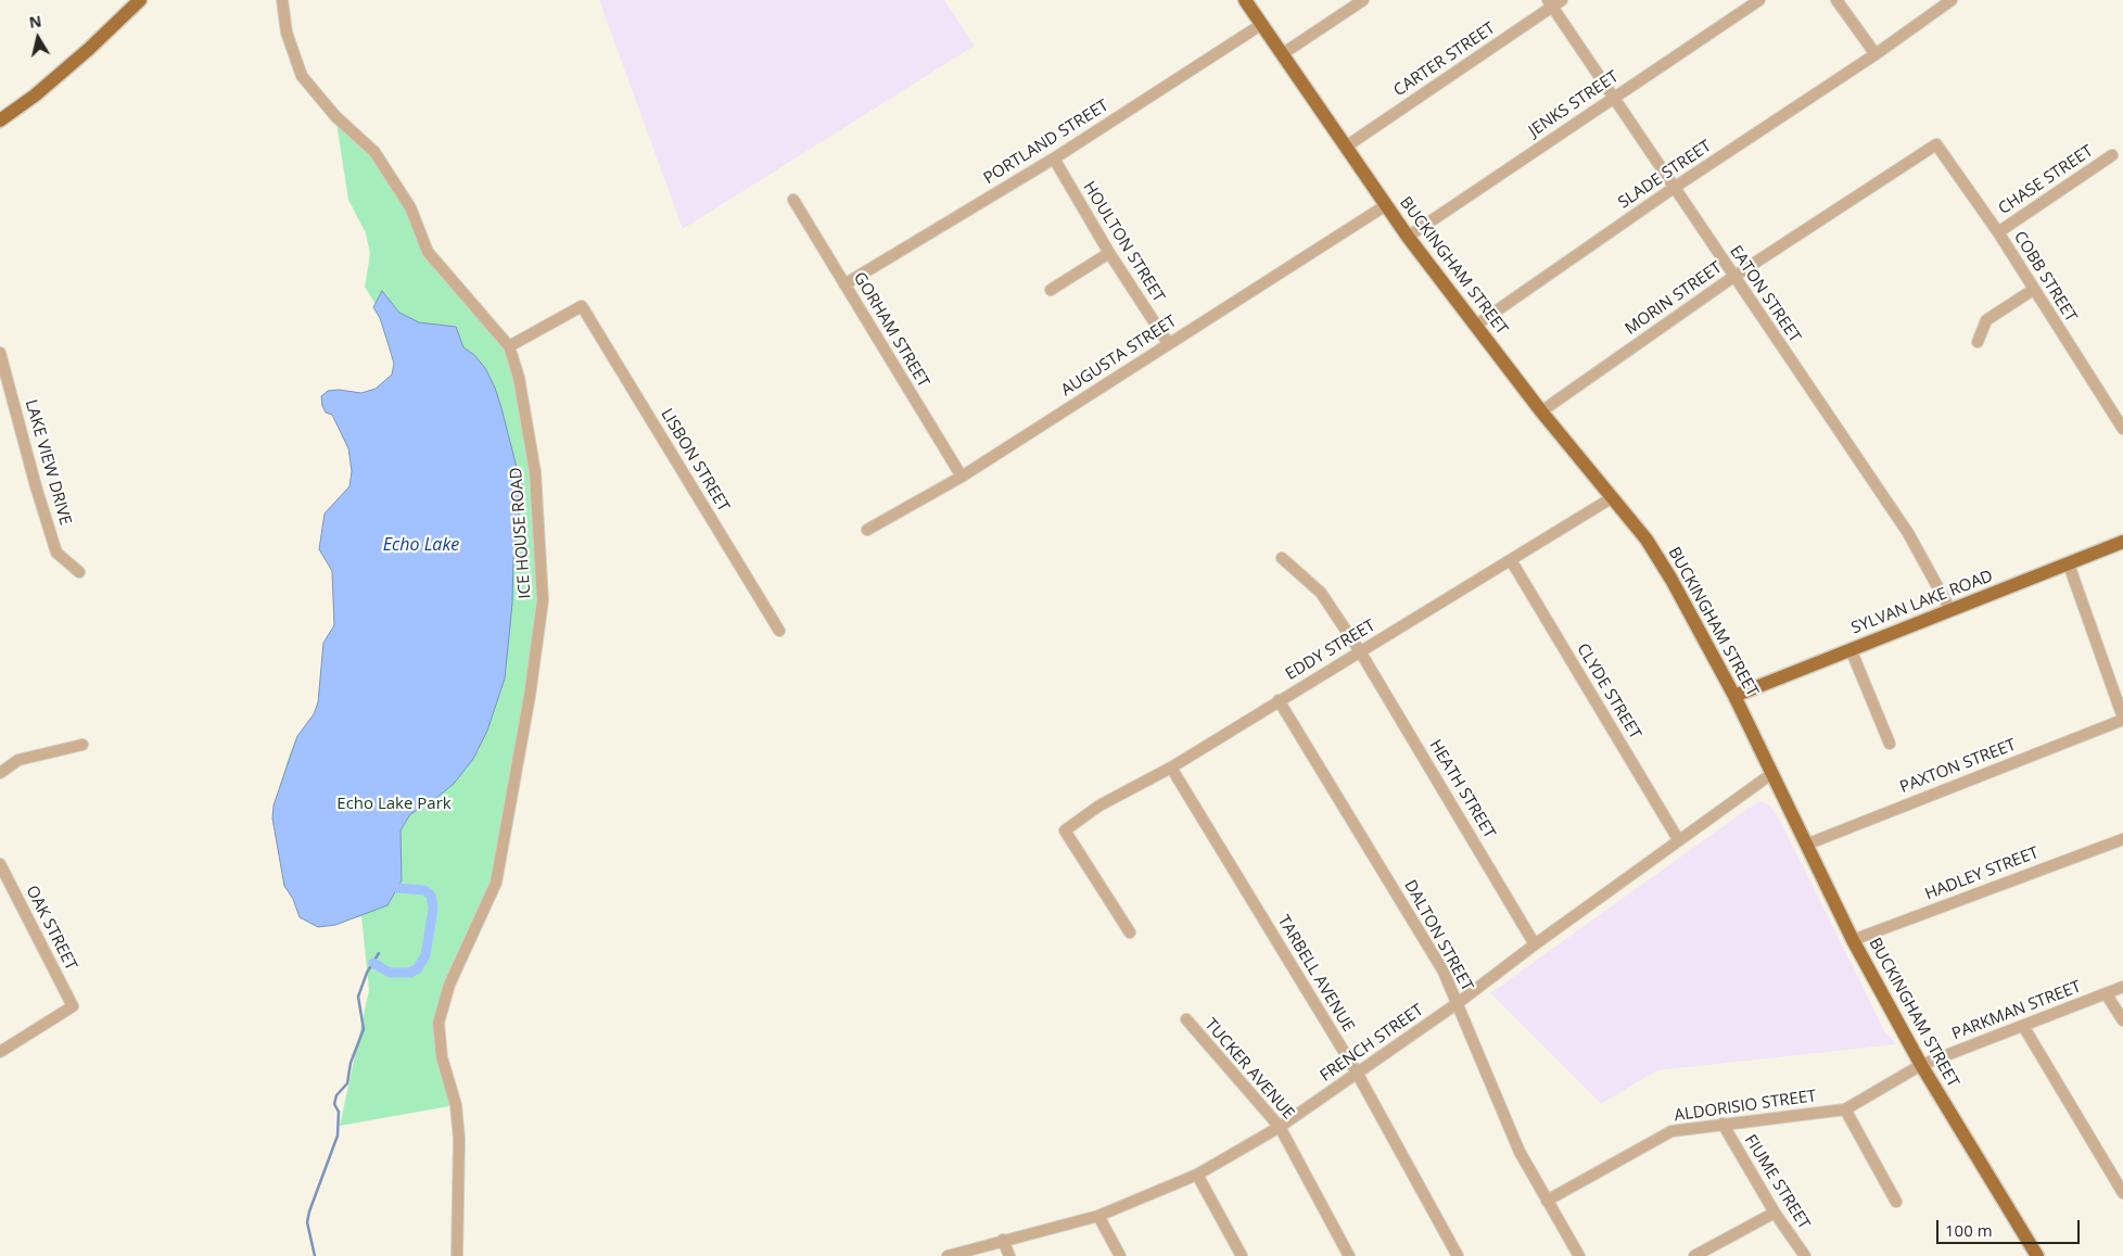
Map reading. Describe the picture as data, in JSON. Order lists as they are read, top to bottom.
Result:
{
  "streets": {
    "main road": ["BUCKINGHAM STREET", "SYLVAN LAKE ROAD"],
    "street": [
      "CARTER STREET",
      "JENKS STREET",
      "PORTLAND STREET",
      "SLADE STREET",
      "CHASE STREET",
      "HOULTON STREET",
      "COBB STREET",
      "EATON STREET",
      "MORIN STREET",
      "GORHAM STREET",
      "AUGUSTA STREET",
      "LISBON STREET",
      "LAKE VIEW DRIVE",
      "ICE HOUSE ROAD",
      "EDDY STREET",
      "CLYDE STREET",
      "PAXTON STREET",
      "HEATH STREET",
      "HADLEY STREET",
      "OAK STREET",
      "DALTON STREET",
      "TARBELL AVENUE",
      "PARKMAN STREET",
      "FRENCH STREET",
      "TUCKER AVENUE",
      "ALDORISIO STREET",
      "FIUME STREET"
    ]
  },
  "crossings": [
    ["CARTER STREET", "BUCKINGHAM STREET"],
    ["CARTER STREET", "EATON STREET"],
    ["JENKS STREET", "BUCKINGHAM STREET"],
    ["JENKS STREET", "EATON STREET"],
    ["PORTLAND STREET", "HOULTON STREET"],
    ["PORTLAND STREET", "BUCKINGHAM STREET"],
    ["PORTLAND STREET", "GORHAM STREET"],
    ["SLADE STREET", "BUCKINGHAM STREET"],
    ["SLADE STREET", "EATON STREET"],
    ["CHASE STREET", "COBB STREET"],
    ["HOULTON STREET", "AUGUSTA STREET"],
    ["BUCKINGHAM STREET", "MORIN STREET"],
    ["BUCKINGHAM STREET", "AUGUSTA STREET"],
    ["BUCKINGHAM STREET", "SYLVAN LAKE ROAD"],
    ["BUCKINGHAM STREET", "EDDY STREET"],
    ["BUCKINGHAM STREET", "PAXTON STREET"],
    ["BUCKINGHAM STREET", "HADLEY STREET"],
    ["BUCKINGHAM STREET", "PARKMAN STREET"],
    ["BUCKINGHAM STREET", "FRENCH STREET"],
    ["BUCKINGHAM STREET", "ALDORISIO STREET"],
    ["COBB STREET", "MORIN STREET"],
    ["EATON STREET", "MORIN STREET"],
    ["EATON STREET", "SYLVAN LAKE ROAD"],
    ["GORHAM STREET", "AUGUSTA STREET"],
    ["LISBON STREET", "ICE HOUSE ROAD"],
    ["EDDY STREET", "CLYDE STREET"],
    ["EDDY STREET", "HEATH STREET"],
    ["EDDY STREET", "DALTON STREET"],
    ["EDDY STREET", "TARBELL AVENUE"],
    ["CLYDE STREET", "FRENCH STREET"],
    ["HEATH STREET", "FRENCH STREET"],
    ["DALTON STREET", "FRENCH STREET"],
    ["DALTON STREET", "ALDORISIO STREET"],
    ["TARBELL AVENUE", "FRENCH STREET"],
    ["PARKMAN STREET", "ALDORISIO STREET"],
    ["FRENCH STREET", "TUCKER AVENUE"],
    ["ALDORISIO STREET", "FIUME STREET"]
  ],
  "water": ["Echo Lake"],
  "parks": ["Echo Lake Park"],
  "scale_bar": "100 m",
  "north": "top"
}
